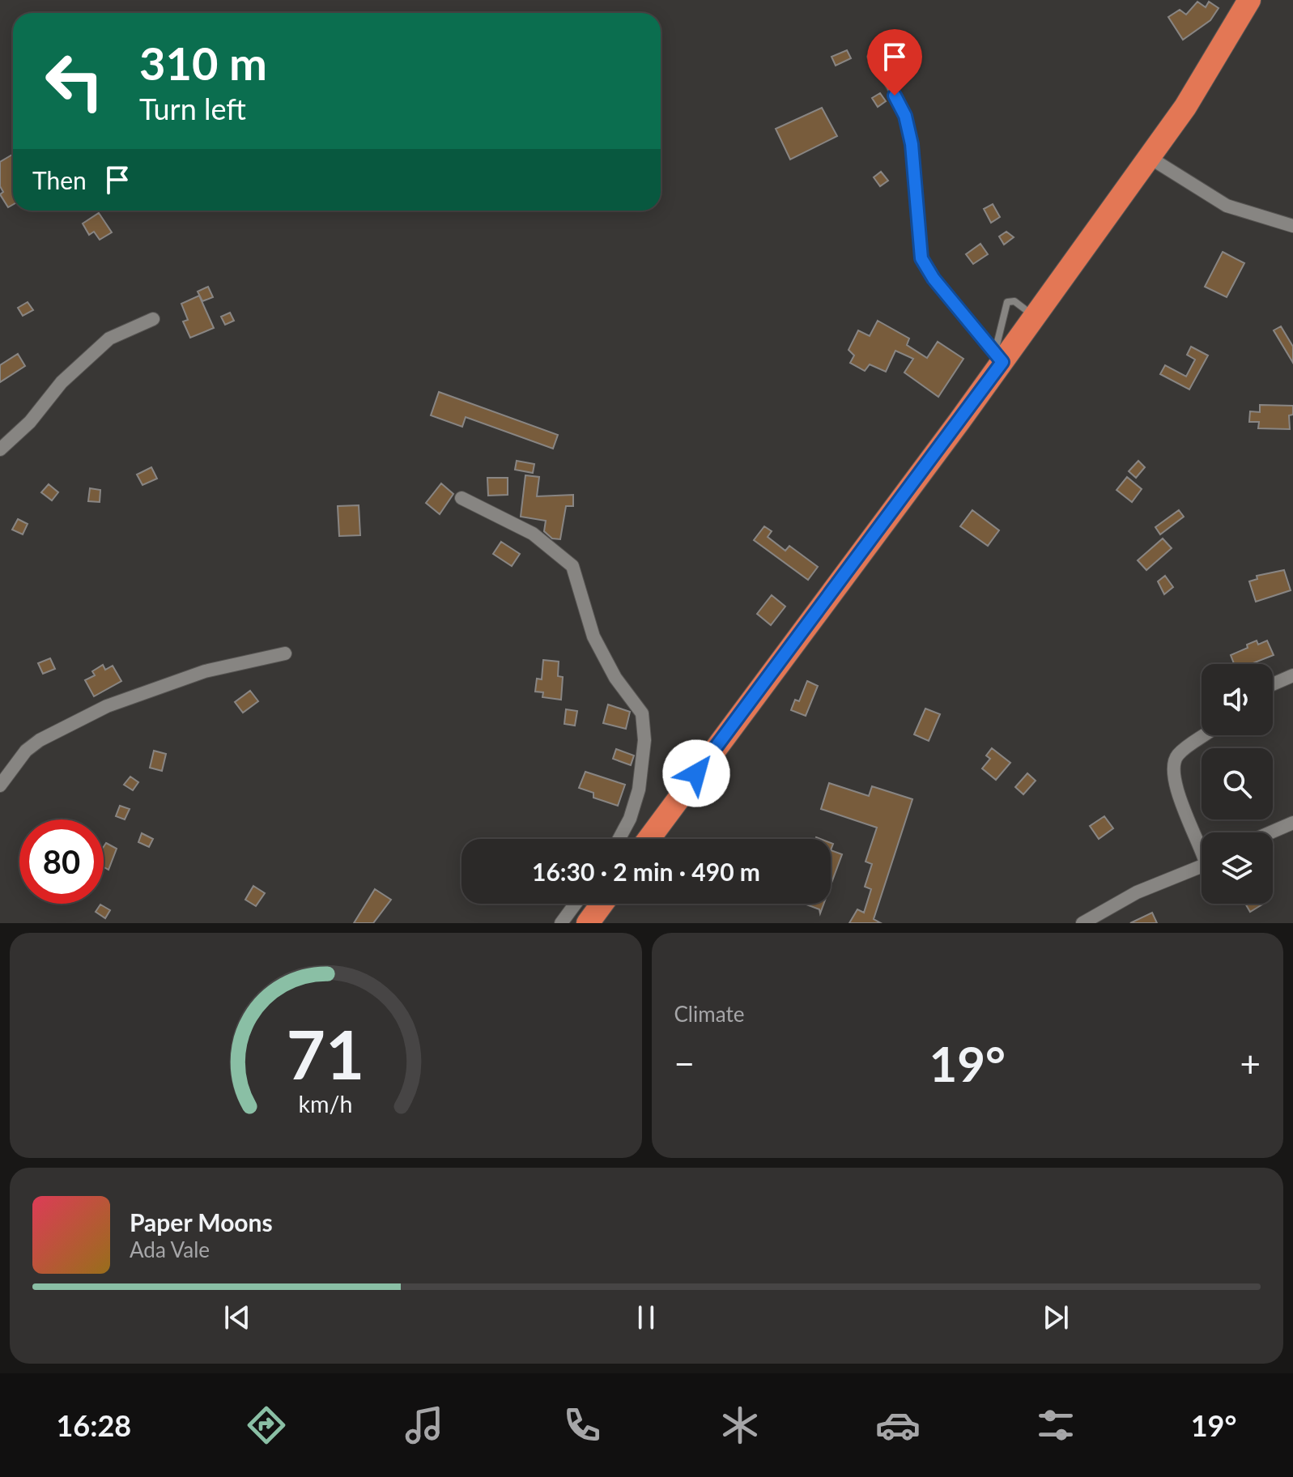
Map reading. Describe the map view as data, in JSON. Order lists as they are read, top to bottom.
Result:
{
  "page": {
    "turn": ["310 m", "Turn left"],
    "then": "Then",
    "limit": "80",
    "trip": "16:30 · 2 min · 490 m",
    "tile": "Climate",
    "heat": ["−", "19°", "+"],
    "song": ["Paper Moons", "Ada Vale"],
    "tabs": ["16:28", "19°"],
    "gauge": ["71", "km/h"]
  }
}
